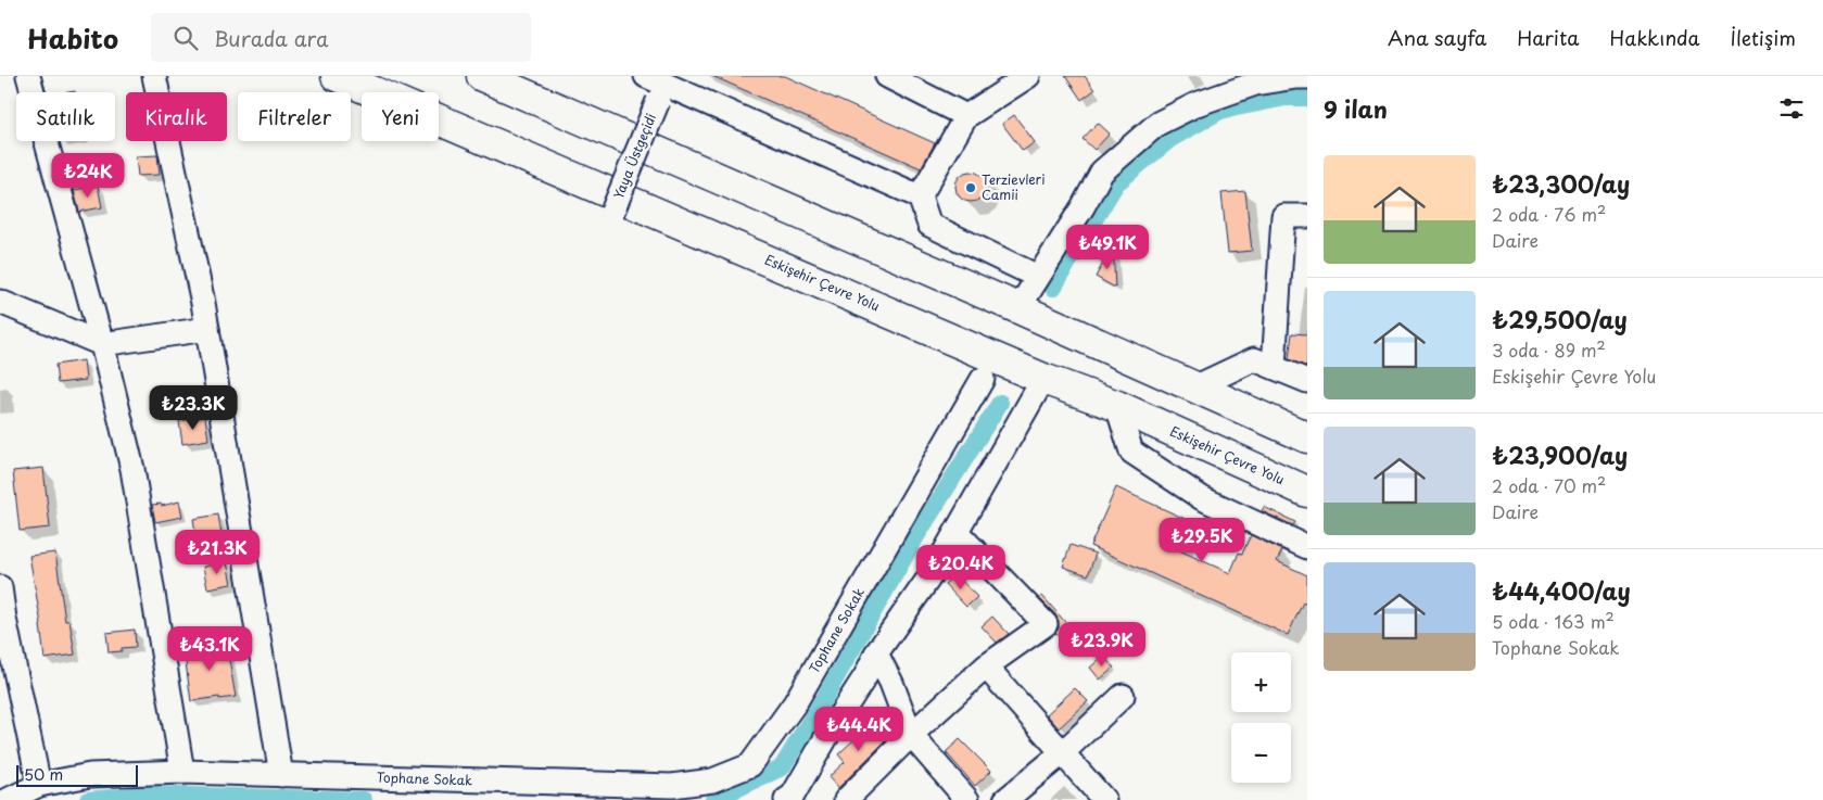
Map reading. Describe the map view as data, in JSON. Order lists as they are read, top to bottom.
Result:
{
  "streets": {
    "highway": ["Eskişehir Çevre Yolu"],
    "street": ["Yaya Üstgeçidi", "Tophane Sokak"]
  },
  "places": ["Terzievleri Camii"],
  "scale_bar": "50 m",
  "page": {
    "header": "Habito",
    "search": "Burada ara",
    "nav": [
      "Ana sayfa",
      "Harita",
      "Hakkında",
      "İletişim"
    ],
    "heading": "9 ilan",
    "chip": [
      "Satılık",
      "Kiralık",
      "Filtreler",
      "Yeni"
    ],
    "list": [
      {
        "name": "₺23,300/ay",
        "note": "2 oda · 76 m² · Daire"
      },
      {
        "name": "₺29,500/ay",
        "note": "3 oda · 89 m² · Eskişehir Çevre Yolu"
      },
      {
        "name": "₺23,900/ay",
        "note": "2 oda · 70 m² · Daire"
      },
      {
        "name": "₺44,400/ay",
        "note": "5 oda · 163 m² · Tophane Sokak"
      }
    ],
    "price": [
      "₺24K",
      "₺49.1K",
      "₺23.3K",
      "₺29.5K",
      "₺21.3K",
      "₺20.4K",
      "₺23.9K",
      "₺43.1K",
      "₺44.4K"
    ],
    "map_buttons": ["+", "−"],
    "scale": "50 m"
  }
}
